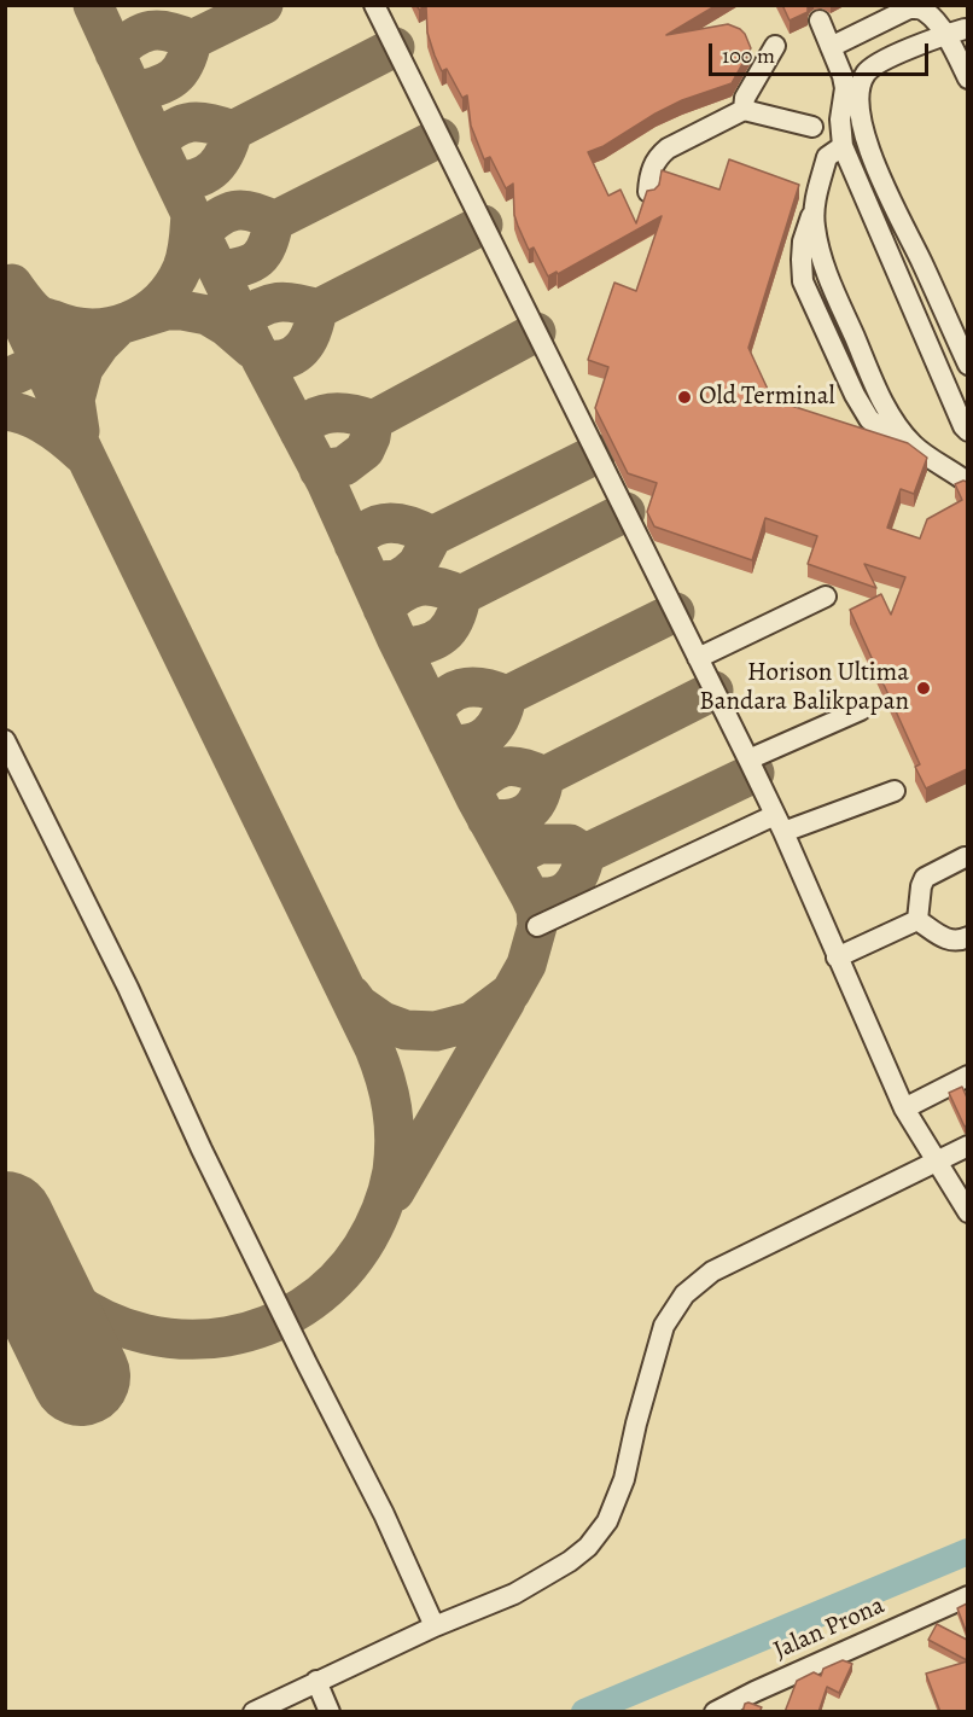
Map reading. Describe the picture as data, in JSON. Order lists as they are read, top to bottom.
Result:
{
  "streets": {
    "street": ["Jalan Prona"]
  },
  "places": ["Old Terminal", "Horison Ultima Bandara Balikpapan"],
  "scale_bar": "100 m"
}
